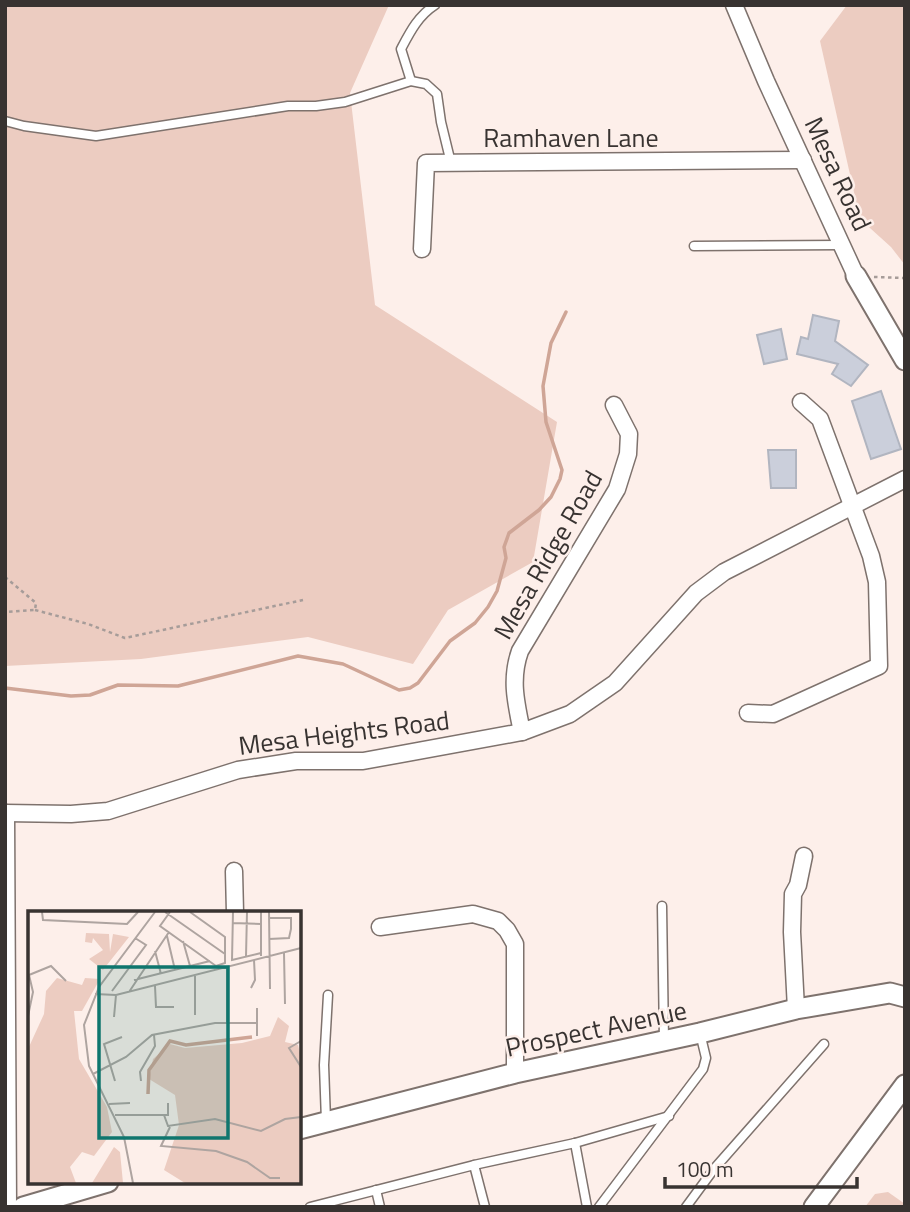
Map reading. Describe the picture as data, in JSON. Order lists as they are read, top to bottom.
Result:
{
  "streets": {
    "street": [
      "Ramhaven Lane",
      "Mesa Road",
      "Mesa Ridge Road",
      "Mesa Heights Road",
      "Prospect Avenue"
    ]
  },
  "crossings": [
    ["Ramhaven Lane", "Mesa Road"],
    ["Mesa Ridge Road", "Mesa Heights Road"]
  ],
  "scale_bar": "100 m"
}
